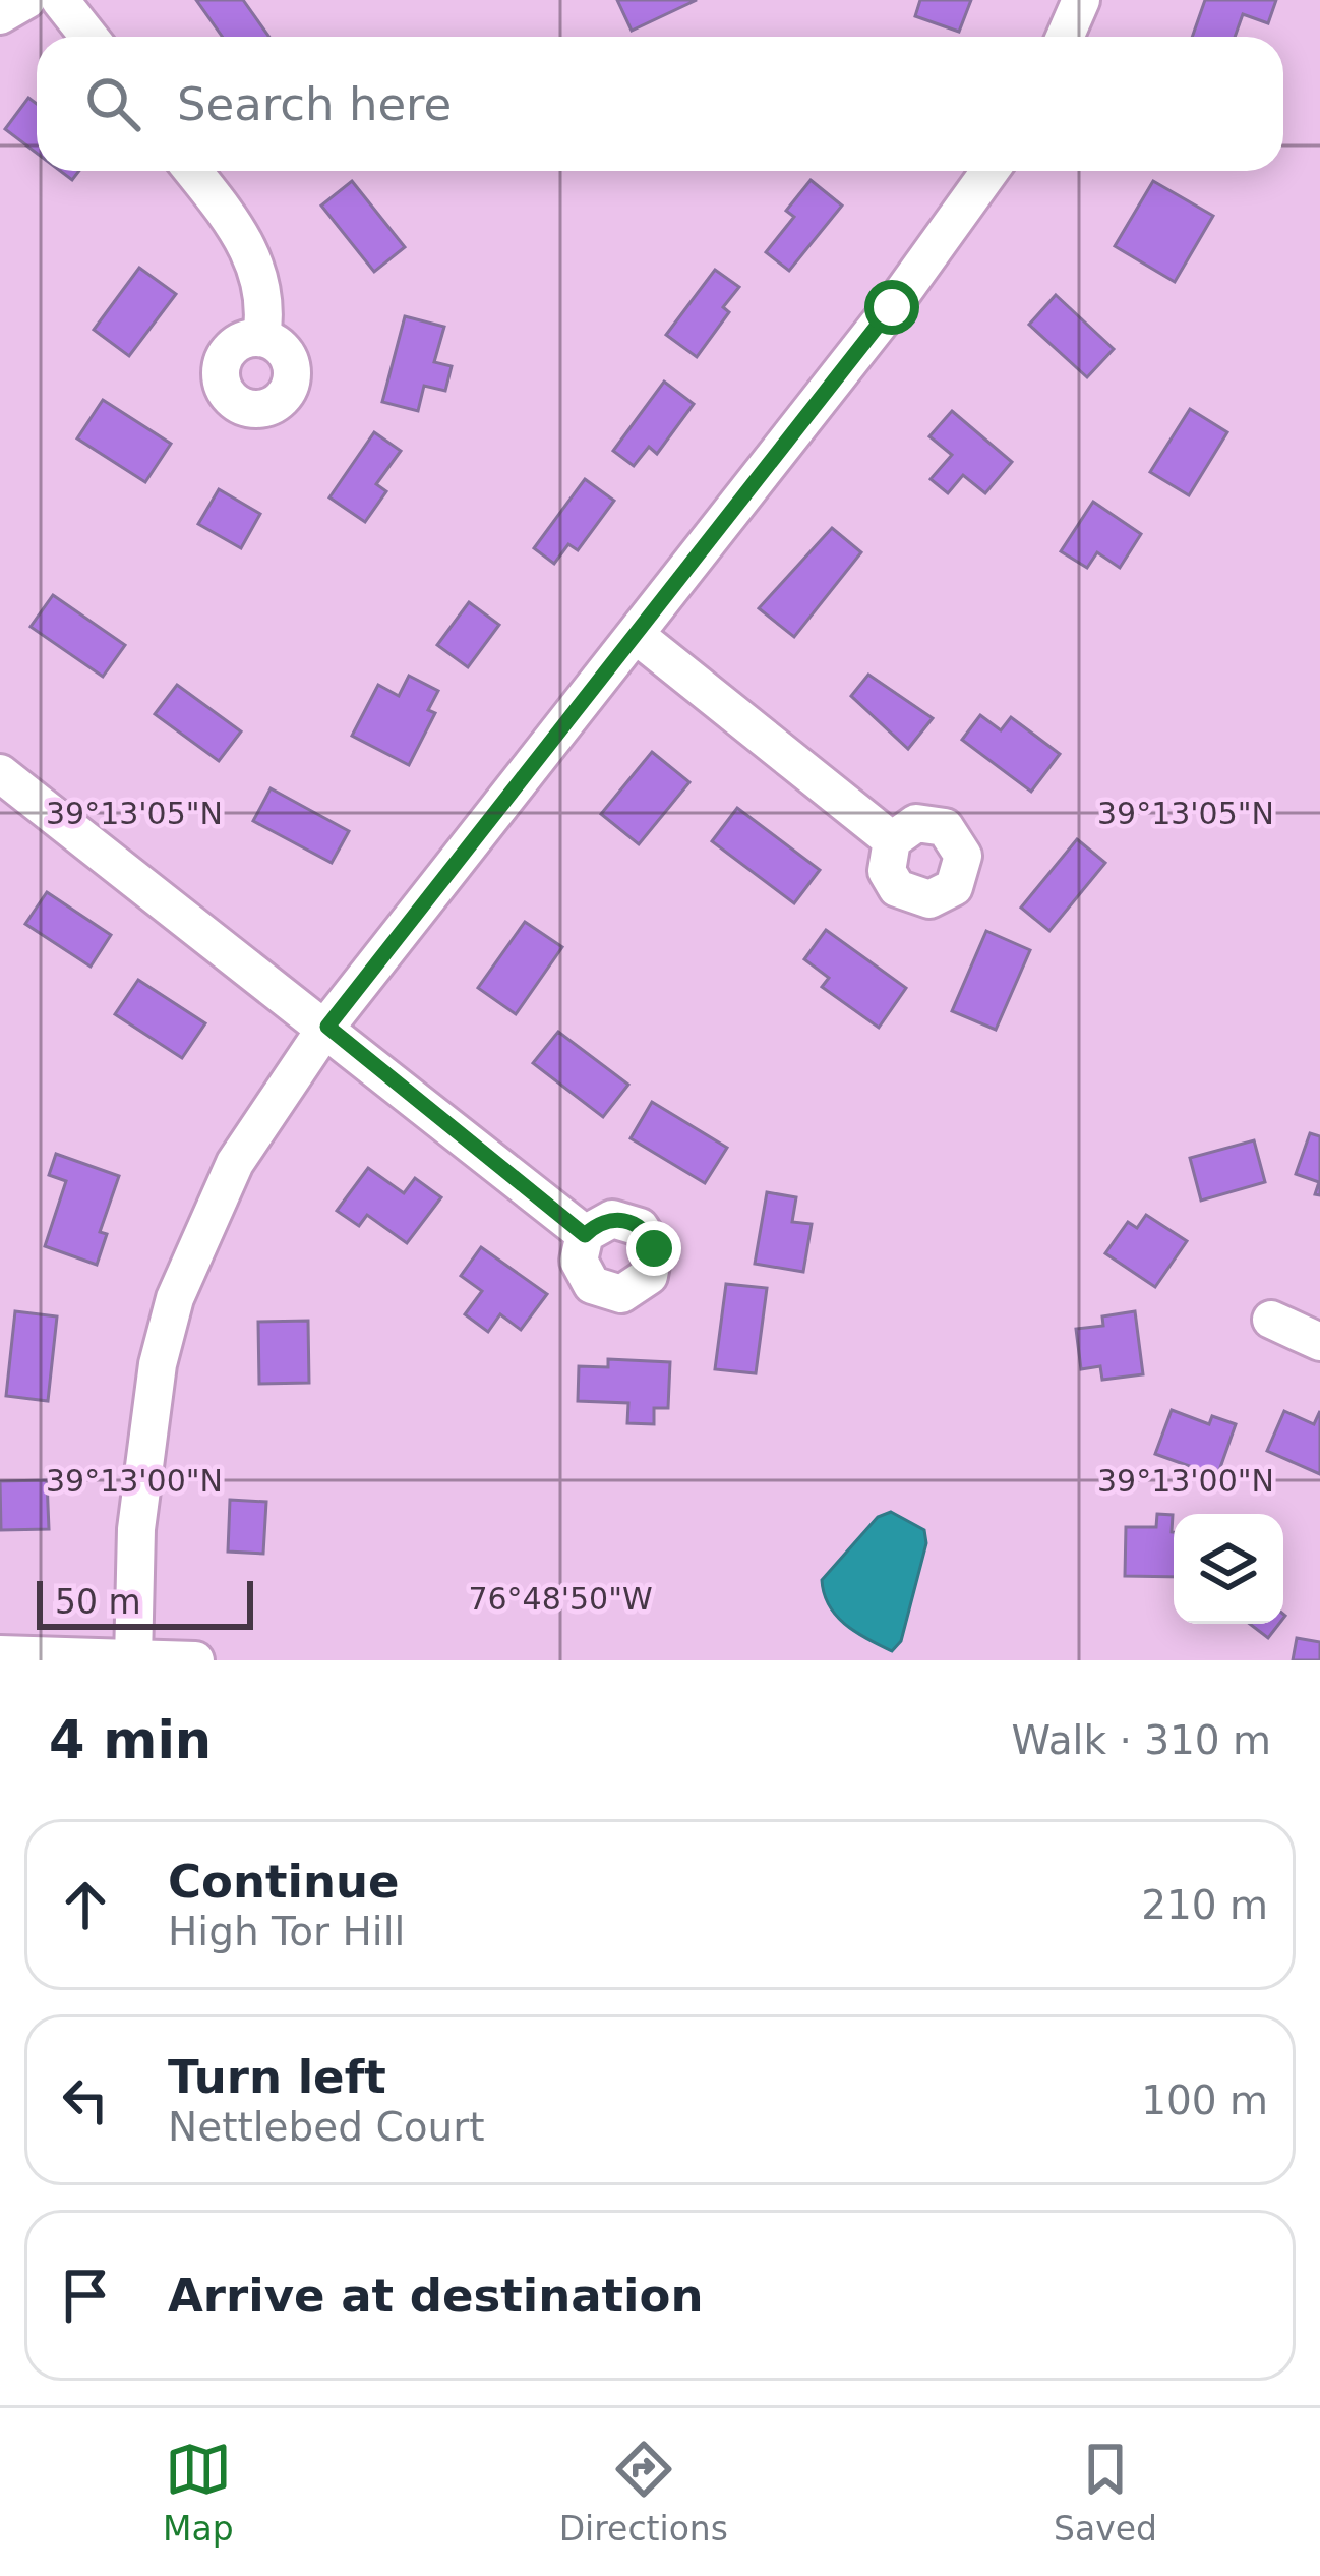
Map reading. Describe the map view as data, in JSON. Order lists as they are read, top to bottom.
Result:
{
  "scale_bar": "50 m",
  "page": {
    "search": "Search here",
    "scale": "50 m",
    "heading": ["4 min", "Walk · 310 m"],
    "list": [
      ["Continue", "High Tor Hill", "210 m"],
      ["Turn left", "Nettlebed Court", "100 m"],
      "Arrive at destination"
    ],
    "nav": ["Map", "Directions", "Saved"]
  },
  "coordinates": ["39°13'05\"N", "39°13'00\"N", "76°48'50\"W"]
}
